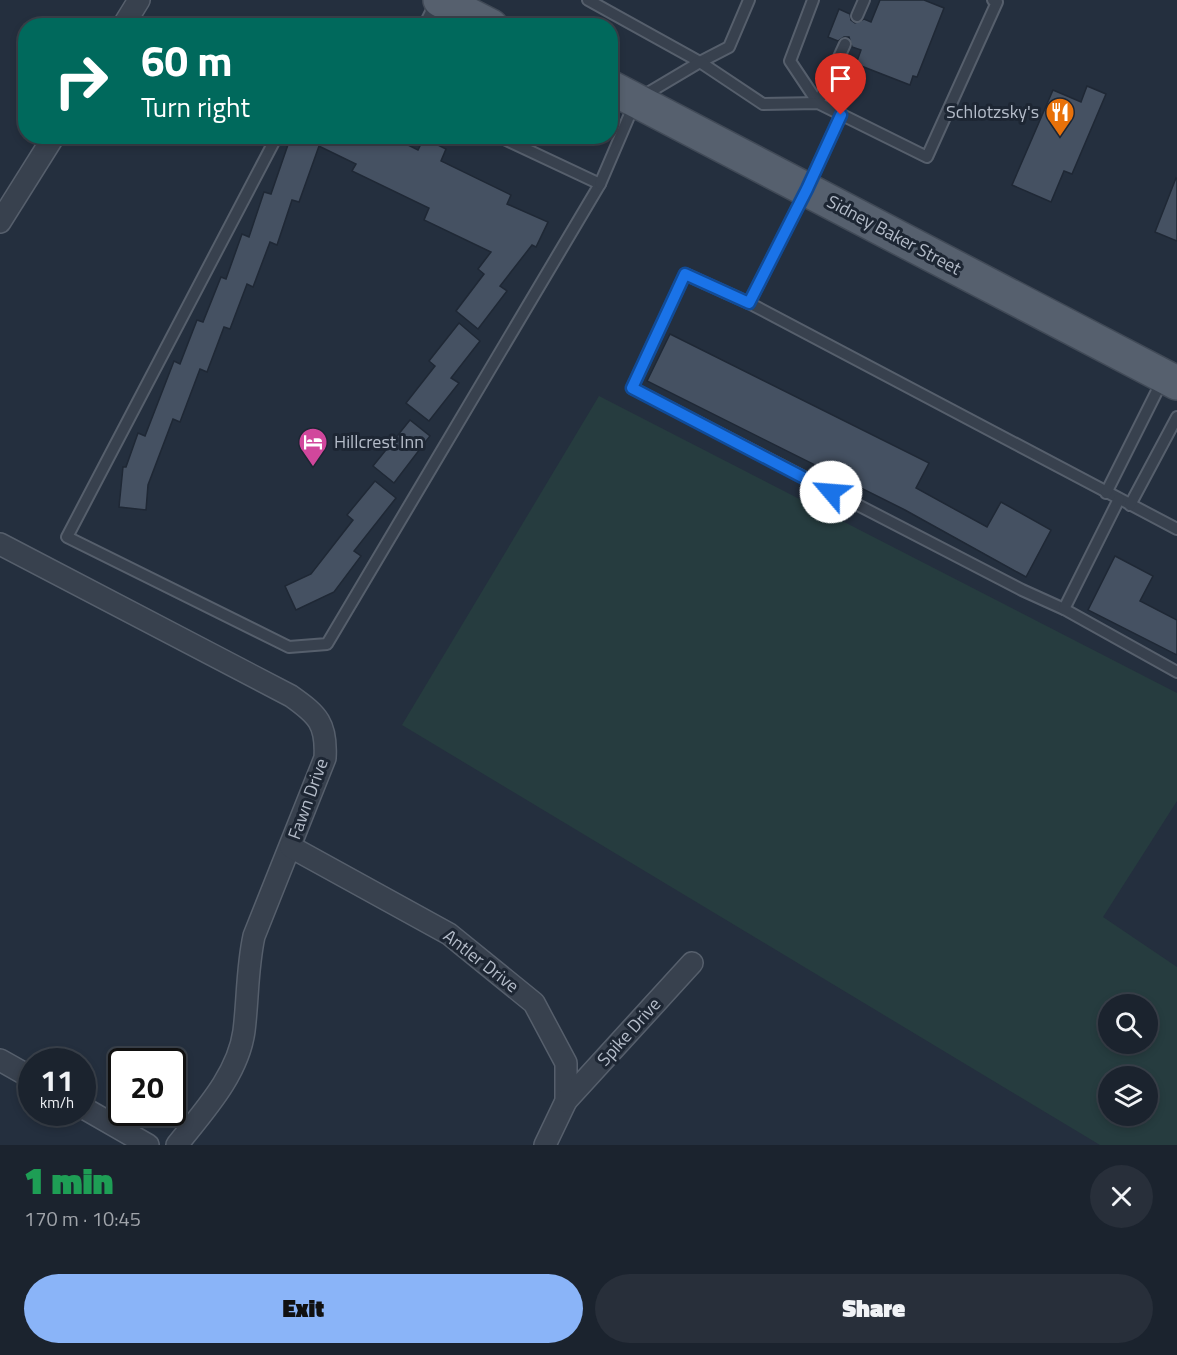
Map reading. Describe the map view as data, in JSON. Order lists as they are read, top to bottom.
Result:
{
  "streets": {
    "main road": ["Sidney Baker Street"],
    "street": ["Fawn Drive", "Antler Drive", "Spike Drive"]
  },
  "crossings": [
    ["Fawn Drive", "Antler Drive"],
    ["Antler Drive", "Spike Drive"]
  ],
  "places": {
    "restaurant": ["Schlotzsky's"],
    "hotel": ["Hillcrest Inn"]
  },
  "page": {
    "turn": ["60 m", "Turn right"],
    "speed": "11 km/h",
    "limit": "20",
    "heading": ["1 min", "170 m · 10:45"],
    "buttons": ["Exit", "Share"]
  }
}
